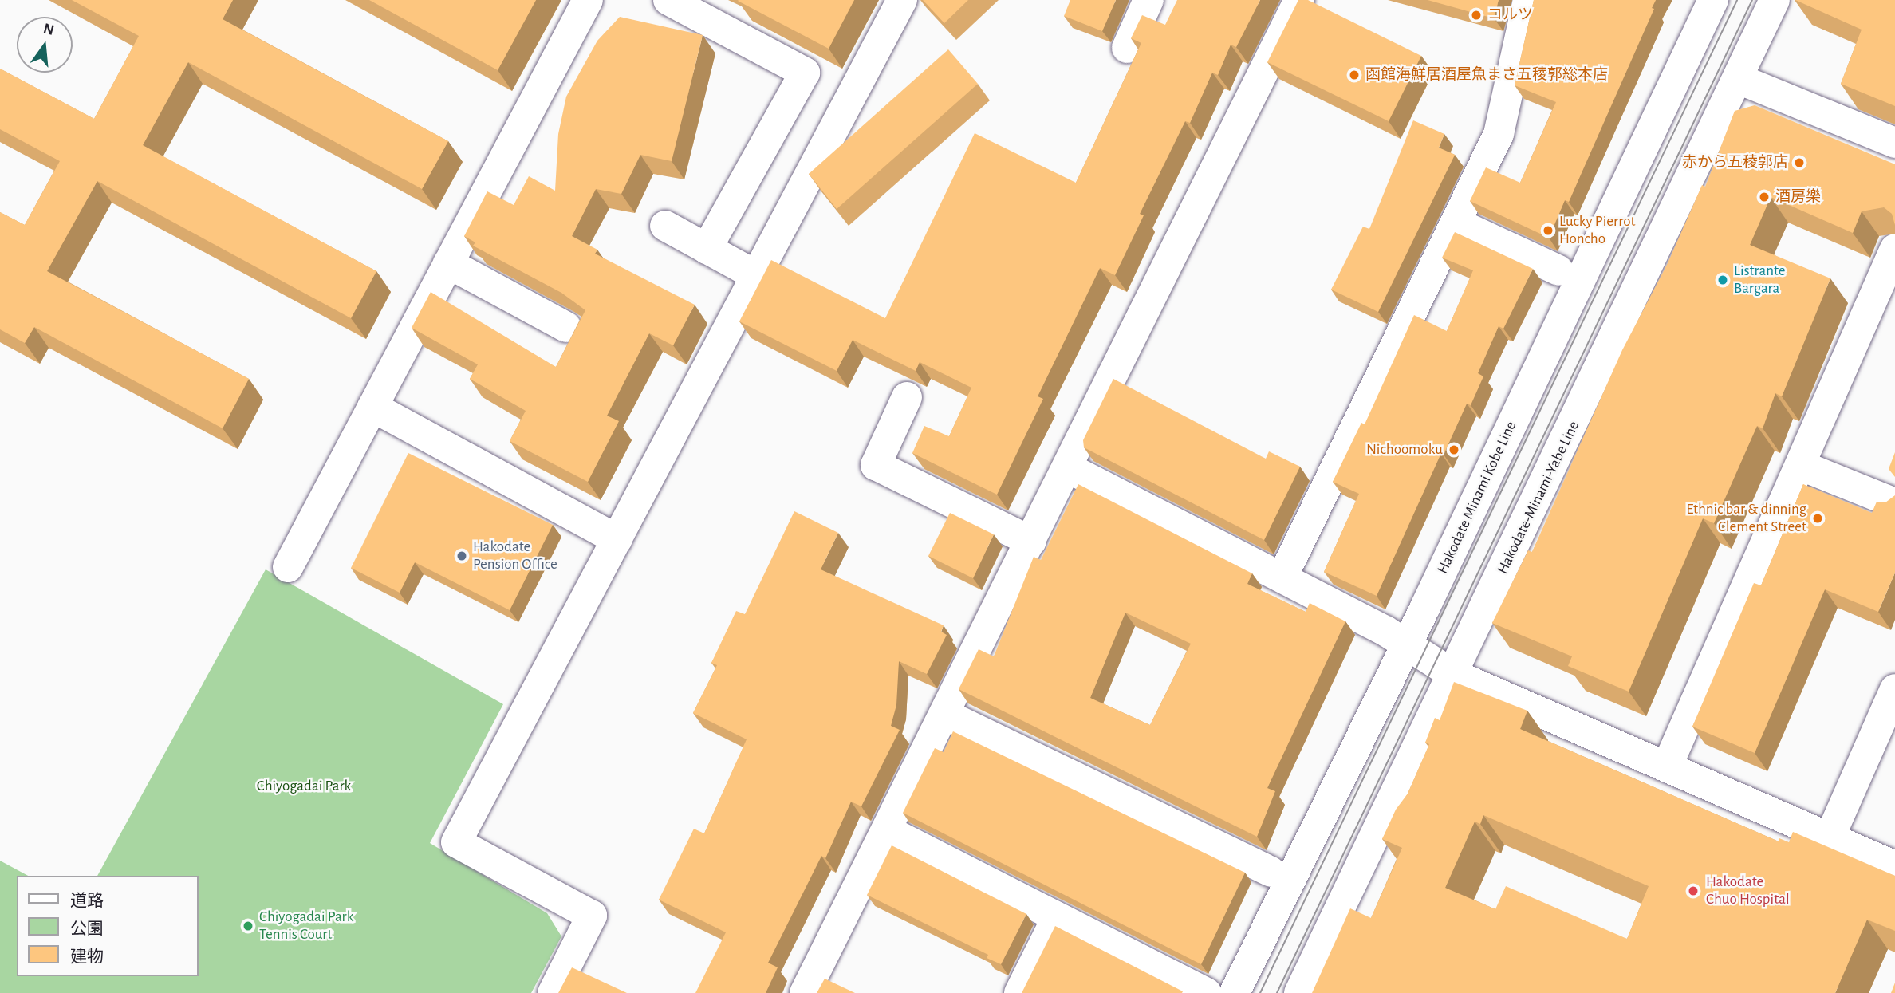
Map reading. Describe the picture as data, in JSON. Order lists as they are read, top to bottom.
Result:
{
  "streets": {
    "street": ["Hakodate Minami Kobe Line", "Hakodate-Minami-Yabe Line"]
  },
  "parks": ["Chiyogadai Park"],
  "places": [
    "コルツ",
    "函館海鮮居酒屋魚まさ五稜郭総本店",
    "赤から五稜郭店",
    "酒房樂",
    "Lucky Pierrot Honcho",
    "Listrante Bargara",
    "Nichoomoku",
    "Ethnic bar & dinning Clement Street",
    "Hakodate Pension Office",
    "Hakodate Chuo Hospital",
    "Chiyogadai Park Tennis Court"
  ],
  "legend": ["道路", "公園", "建物"],
  "north": "top"
}
